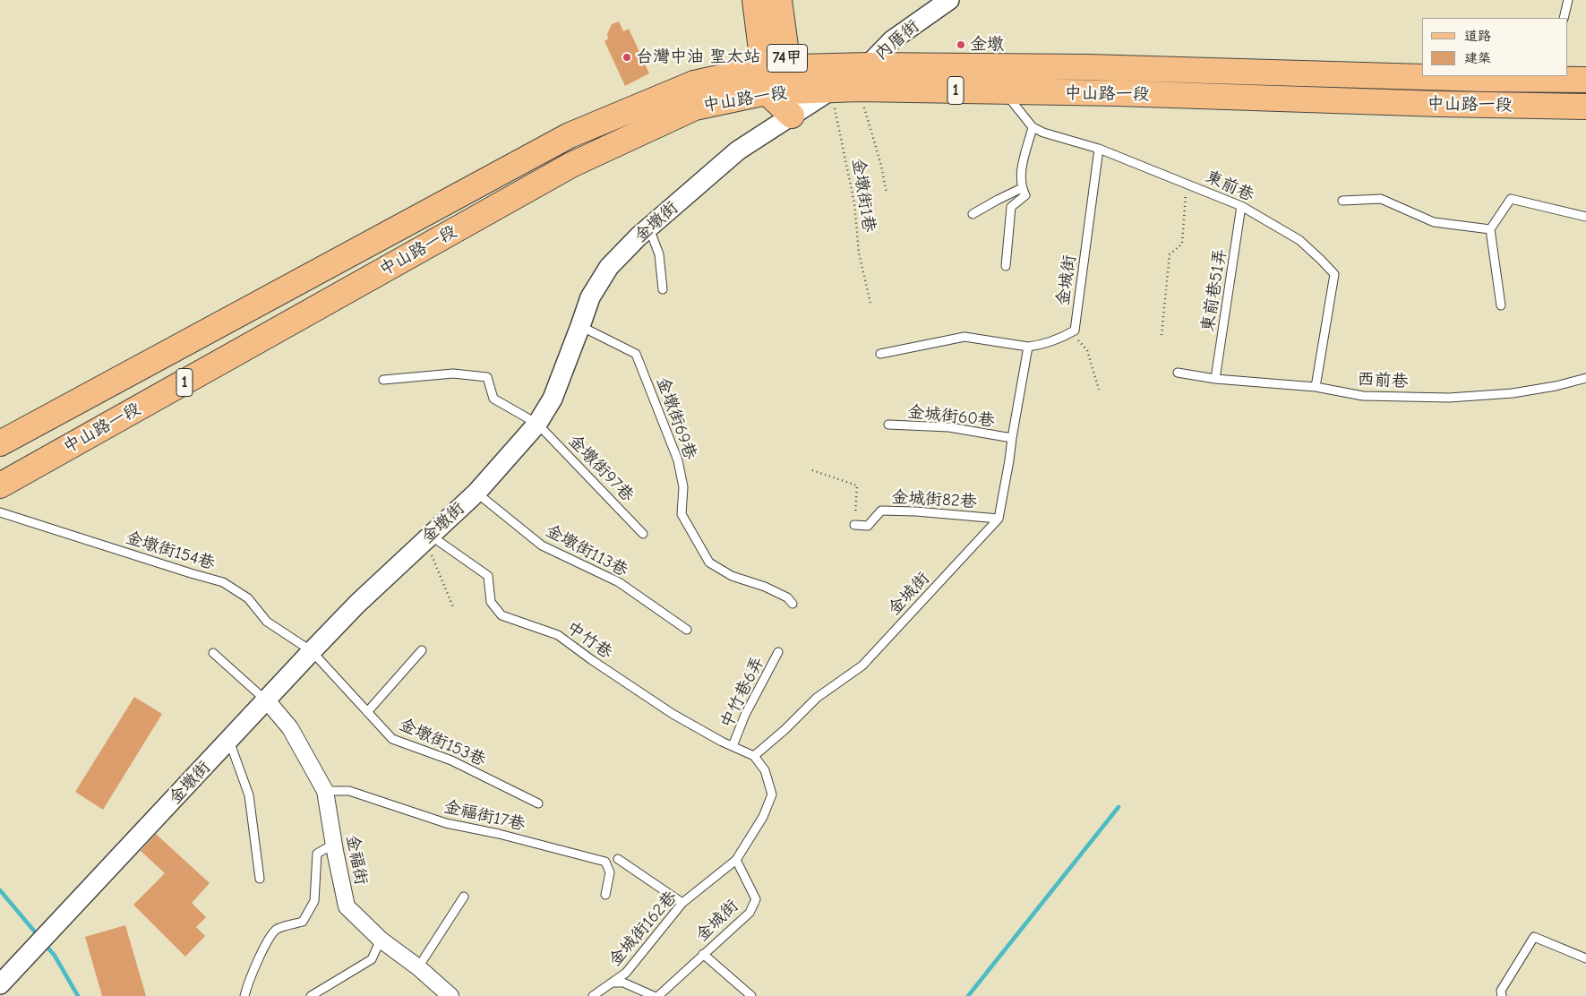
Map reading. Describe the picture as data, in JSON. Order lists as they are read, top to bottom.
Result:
{
  "streets": {
    "main road": ["74甲", "1", "中山路一段"],
    "street": ["內厝街", "金墩街", "金福街"],
    "lane": [
      "東前巷",
      "金城街",
      "東前巷51弄",
      "西前巷",
      "金城街60巷",
      "金墩街69巷",
      "金墩街97巷",
      "金城街82巷",
      "金墩街154巷",
      "金墩街113巷",
      "中竹巷",
      "中竹巷6弄",
      "金墩街153巷",
      "金福街17巷",
      "金城街162巷"
    ],
    "path": ["金墩街1巷"]
  },
  "crossings": [
    ["內厝街", "中山路一段"],
    ["內厝街", "金墩街"],
    ["74甲", "中山路一段"],
    ["74甲", "金墩街"],
    ["中山路一段", "金墩街1巷"],
    ["中山路一段", "金墩街"],
    ["東前巷", "金城街"],
    ["東前巷", "東前巷51弄"],
    ["東前巷", "西前巷"],
    ["金墩街1巷", "金墩街"],
    ["金墩街", "金墩街69巷"],
    ["金墩街", "金墩街97巷"],
    ["金墩街", "金墩街154巷"],
    ["金墩街", "金墩街113巷"],
    ["金墩街", "中竹巷"],
    ["金墩街", "金墩街153巷"],
    ["金墩街", "金福街"],
    ["金城街", "金城街82巷"],
    ["金城街", "中竹巷"],
    ["金城街", "金城街162巷"],
    ["東前巷51弄", "西前巷"],
    ["金墩街154巷", "金墩街153巷"],
    ["中竹巷", "中竹巷6弄"],
    ["金福街17巷", "金福街"]
  ],
  "places": ["金墩", "台灣中油 聖太站"],
  "legend": ["道路", "建築"]
}
